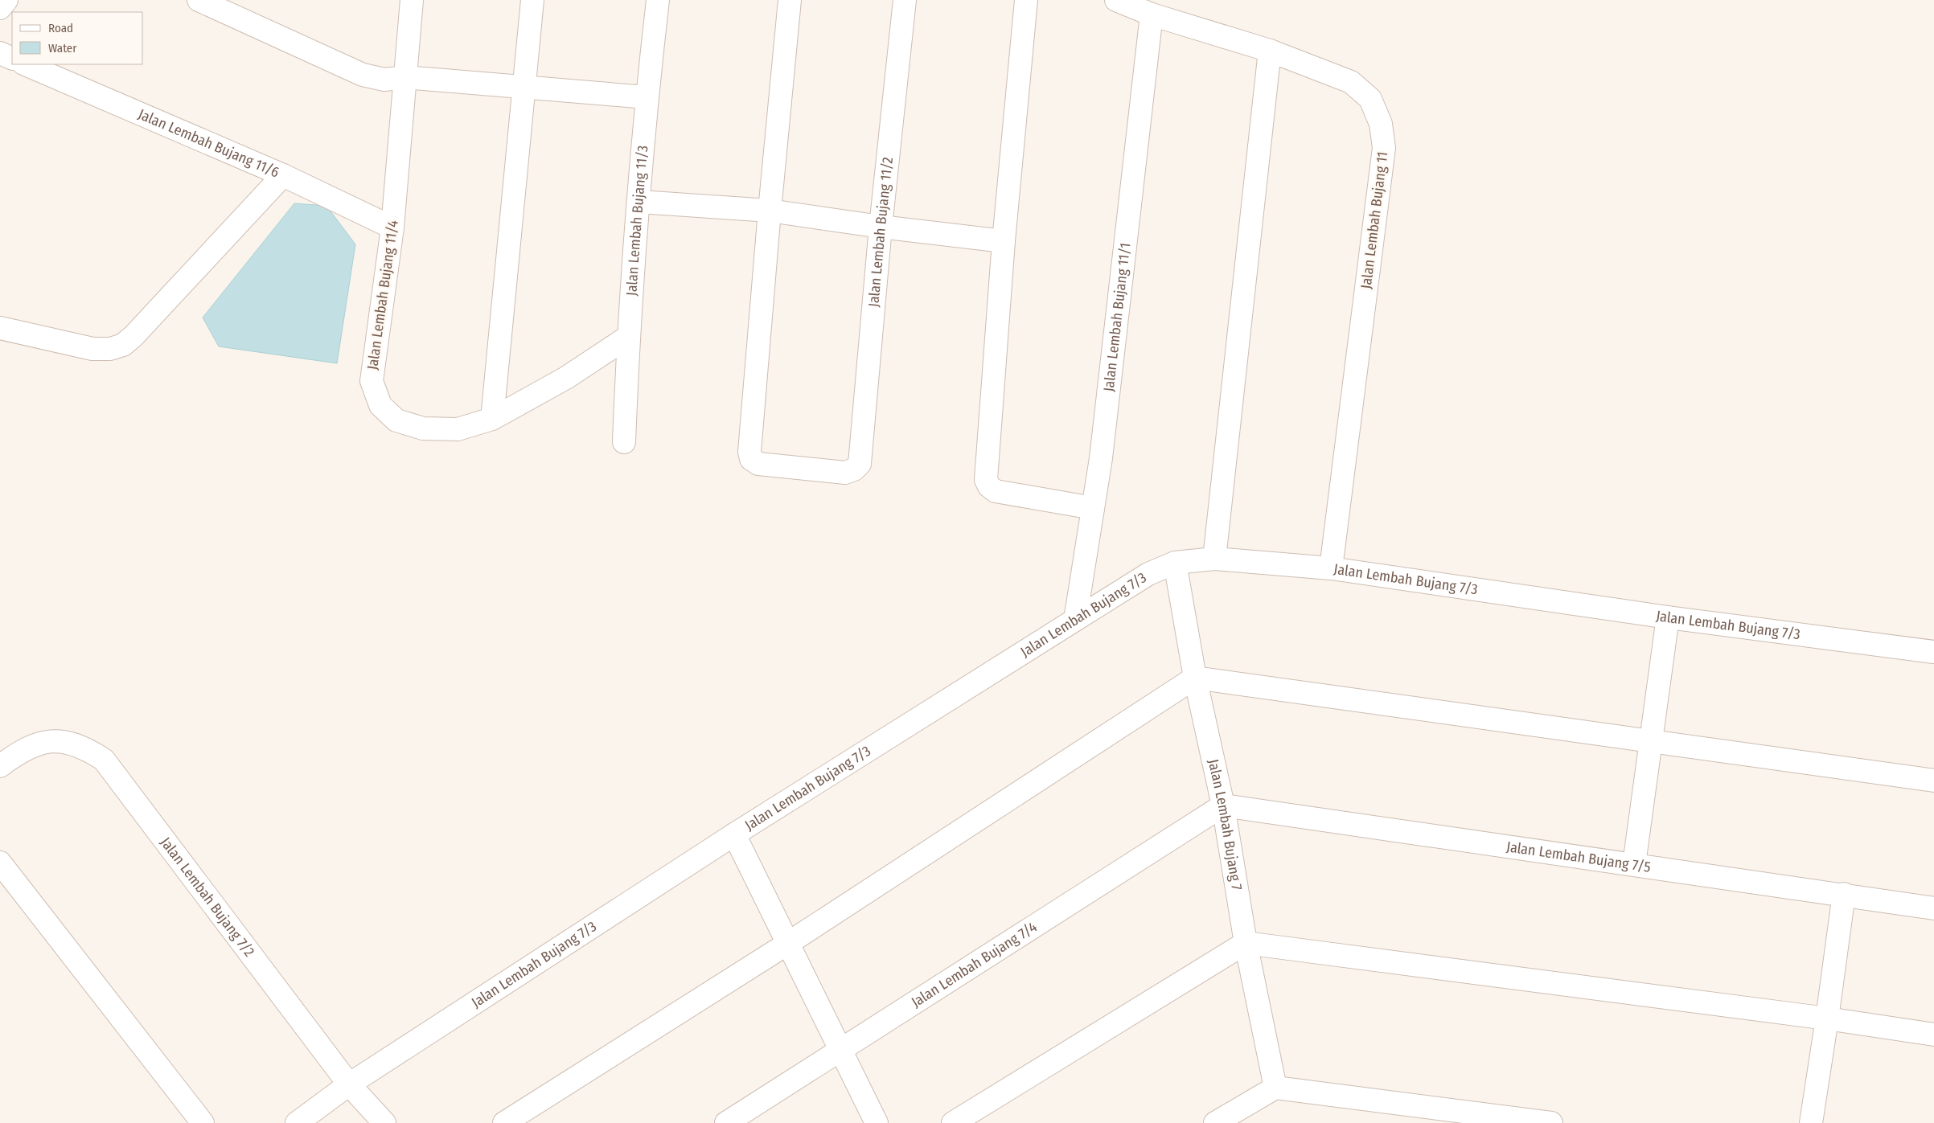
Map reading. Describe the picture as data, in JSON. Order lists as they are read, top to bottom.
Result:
{
  "streets": {
    "street": [
      "Jalan Lembah Bujang 11/6",
      "Jalan Lembah Bujang 11",
      "Jalan Lembah Bujang 11/3",
      "Jalan Lembah Bujang 11/2",
      "Jalan Lembah Bujang 11/4",
      "Jalan Lembah Bujang 11/1",
      "Jalan Lembah Bujang 7/3",
      "Jalan Lembah Bujang 7",
      "Jalan Lembah Bujang 7/5",
      "Jalan Lembah Bujang 7/2",
      "Jalan Lembah Bujang 7/4"
    ]
  },
  "crossings": [
    ["Jalan Lembah Bujang 11/6", "Jalan Lembah Bujang 11/4"],
    ["Jalan Lembah Bujang 11", "Jalan Lembah Bujang 11/1"],
    ["Jalan Lembah Bujang 11", "Jalan Lembah Bujang 7/3"],
    ["Jalan Lembah Bujang 11/3", "Jalan Lembah Bujang 11/4"],
    ["Jalan Lembah Bujang 11/1", "Jalan Lembah Bujang 7/3"],
    ["Jalan Lembah Bujang 7/3", "Jalan Lembah Bujang 7"],
    ["Jalan Lembah Bujang 7/3", "Jalan Lembah Bujang 7/2"],
    ["Jalan Lembah Bujang 7", "Jalan Lembah Bujang 7/5"],
    ["Jalan Lembah Bujang 7", "Jalan Lembah Bujang 7/4"],
    ["Jalan Lembah Bujang 7/5", "Jalan Lembah Bujang 7/4"]
  ],
  "legend": ["Road", "Water"]
}
